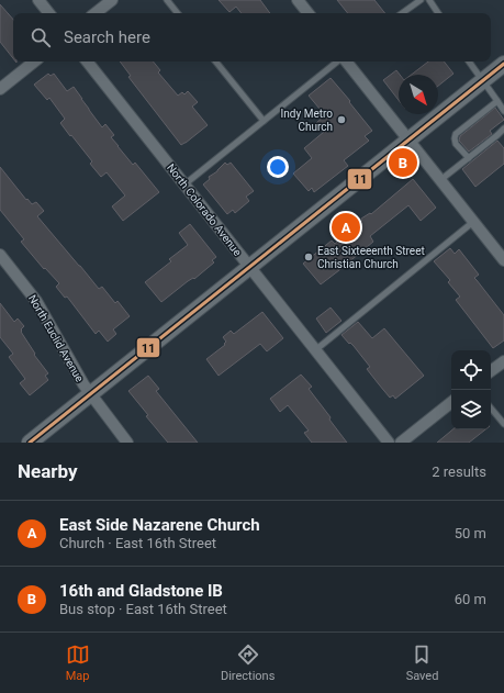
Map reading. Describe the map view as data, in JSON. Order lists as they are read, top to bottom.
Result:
{
  "streets": {
    "street": ["North Colorado Avenue", "North Euclid Avenue"]
  },
  "places": ["Indy Metro Church", "East Sixteeenth Street Christian Church"],
  "lines": ["transit line 11"],
  "north": "bottom right",
  "page": {
    "search": "Search here",
    "pins": ["B", "A"],
    "heading": ["Nearby", "2 results"],
    "list": [
      {
        "mark": "A",
        "name": "East Side Nazarene Church",
        "note": "Church · East 16th Street",
        "value": "50 m"
      },
      {
        "mark": "B",
        "name": "16th and Gladstone IB",
        "note": "Bus stop · East 16th Street",
        "value": "60 m"
      }
    ],
    "nav": ["Map", "Directions", "Saved"]
  }
}
